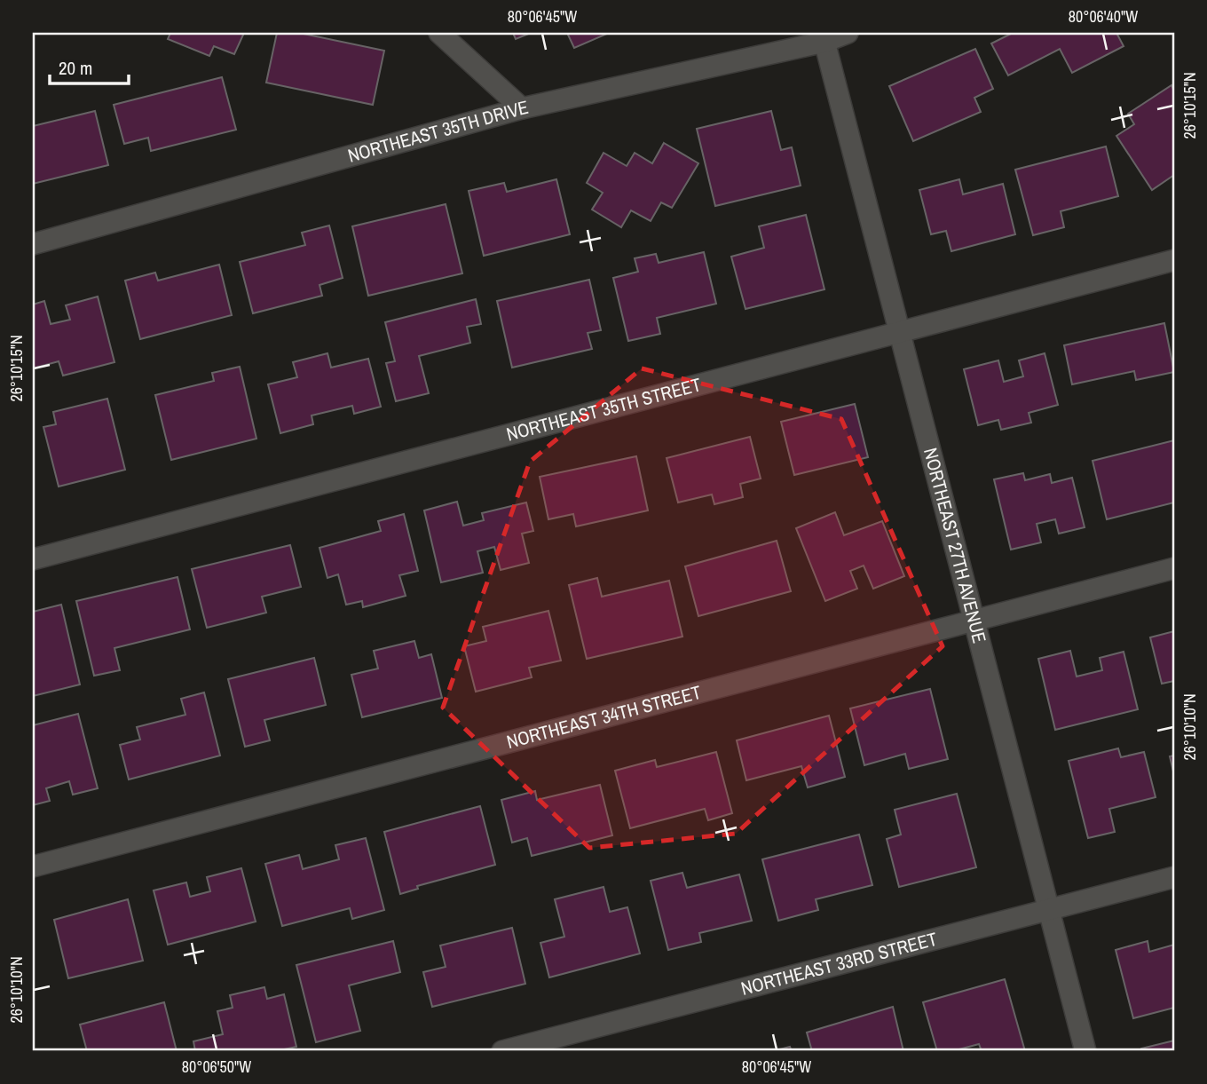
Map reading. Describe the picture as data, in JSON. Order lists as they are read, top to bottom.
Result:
{
  "streets": {
    "street": [
      "NORTHEAST 35TH DRIVE",
      "NORTHEAST 35TH STREET",
      "NORTHEAST 27TH AVENUE",
      "NORTHEAST 34TH STREET",
      "NORTHEAST 33RD STREET"
    ]
  },
  "crossings": [
    ["NORTHEAST 35TH DRIVE", "NORTHEAST 27TH AVENUE"],
    ["NORTHEAST 35TH STREET", "NORTHEAST 27TH AVENUE"],
    ["NORTHEAST 27TH AVENUE", "NORTHEAST 34TH STREET"],
    ["NORTHEAST 27TH AVENUE", "NORTHEAST 33RD STREET"]
  ],
  "scale_bar": "20 m",
  "coordinates": [
    "80°06'45\"W",
    "80°06'40\"W",
    "26°10'15\"N",
    "26°10'10\"N",
    "80°06'50\"W"
  ]
}
